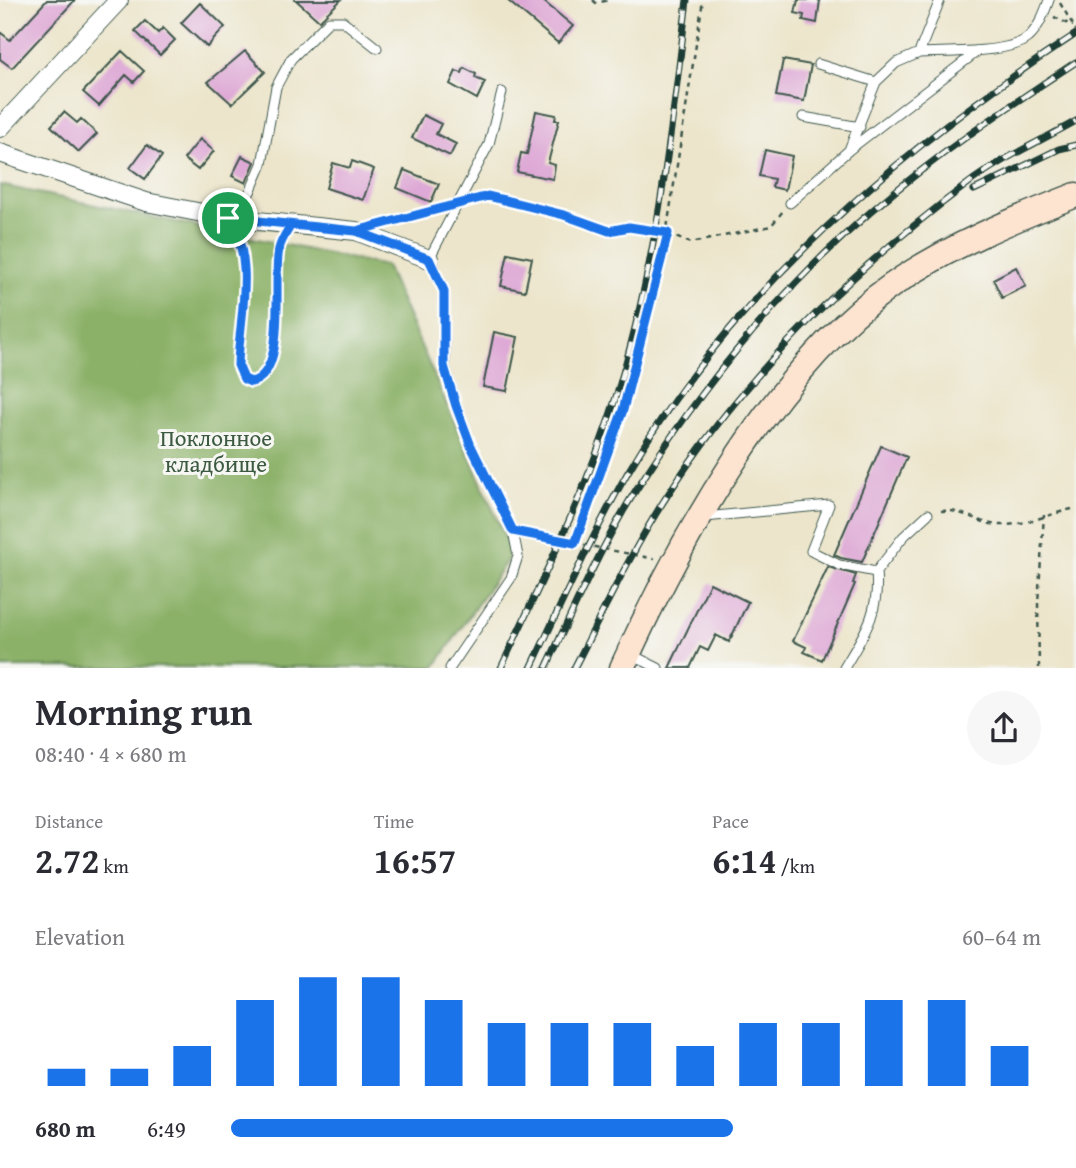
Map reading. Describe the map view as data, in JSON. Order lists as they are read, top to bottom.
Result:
{
  "parks": ["Поклонное кладбище"],
  "page": {
    "heading": ["Morning run", "08:40 · 4 × 680 m"],
    "stats": [
      ["Distance", "2.72 km"],
      ["Time", "16:57"],
      ["Pace", "6:14 /km"]
    ],
    "chart": ["Elevation", "60–64 m"],
    "list": [
      {
        "name": "680 m",
        "note": "6:49"
      }
    ]
  }
}
